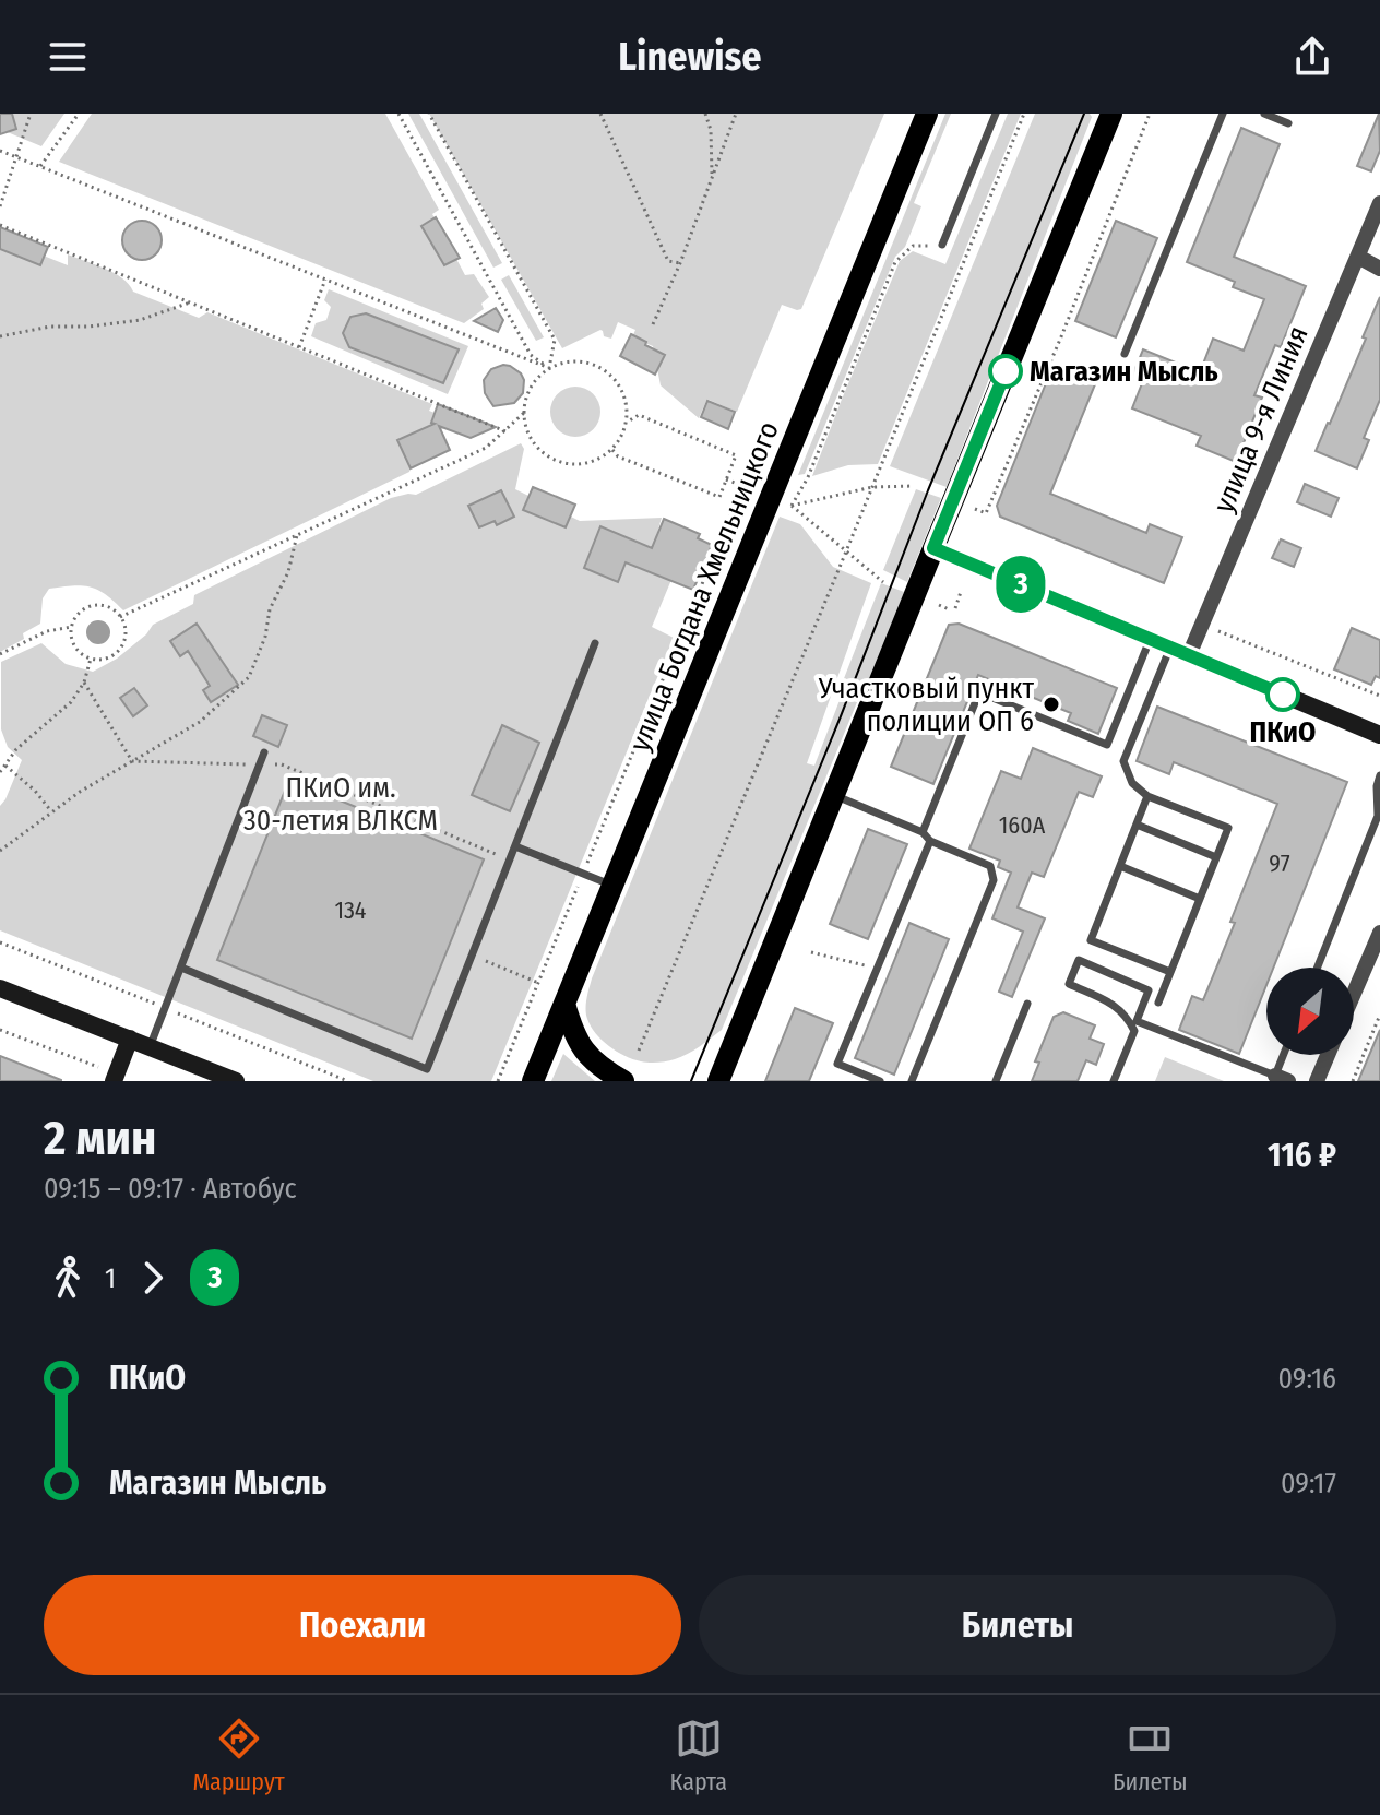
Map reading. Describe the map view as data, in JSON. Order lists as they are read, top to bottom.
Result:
{
  "streets": {
    "main road": ["улица Богдана Хмельницкого"],
    "street": ["улица 9-я Линия"]
  },
  "parks": ["ПКиО им. 30-летия ВЛКСМ"],
  "places": ["Магазин Мысль", "ПКиО", "Участковый пункт полиции ОП 6"],
  "lines": ["bus line 3"],
  "house_numbers": ["160А", "97", "134"],
  "north": "bottom left",
  "page": {
    "header": "Linewise",
    "on_map": "3",
    "heading": ["2 мин", "09:15 – 09:17 · Автобус", "116 ₽"],
    "legs": ["1", "3"],
    "list": [
      {
        "name": "ПКиО",
        "value": "09:16"
      },
      {
        "name": "Магазин Мысль",
        "value": "09:17"
      }
    ],
    "buttons": ["Поехали", "Билеты"],
    "tabs": ["Маршрут", "Карта", "Билеты"]
  }
}
